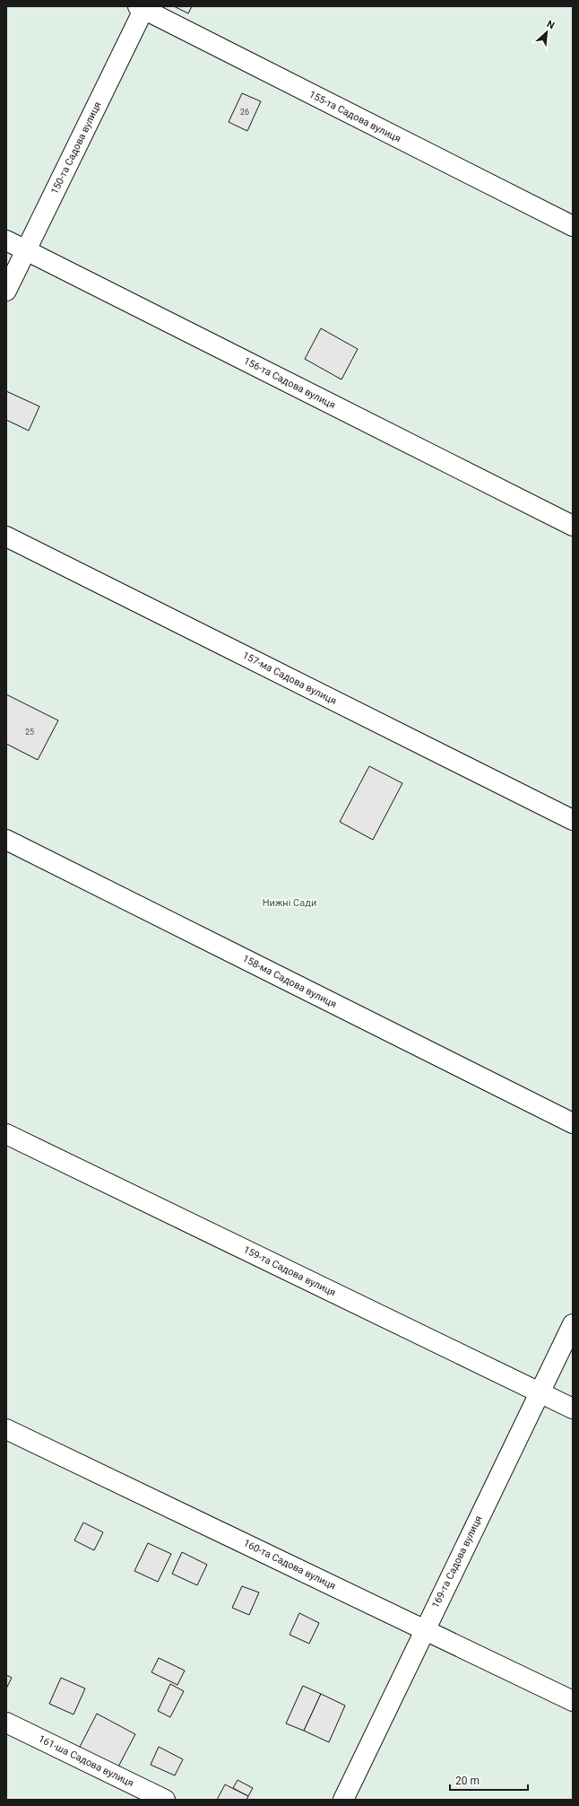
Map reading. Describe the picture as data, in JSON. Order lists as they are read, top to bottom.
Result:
{
  "streets": {
    "street": [
      "155-та Садова вулиця",
      "150-та Садова вулиця",
      "156-та Садова вулиця",
      "157-ма Садова вулиця",
      "158-ма Садова вулиця",
      "159-та Садова вулиця",
      "169-та Садова вулиця",
      "160-та Садова вулиця",
      "161-ша Садова вулиця"
    ]
  },
  "crossings": [
    ["155-та Садова вулиця", "150-та Садова вулиця"],
    ["150-та Садова вулиця", "156-та Садова вулиця"],
    ["159-та Садова вулиця", "169-та Садова вулиця"],
    ["169-та Садова вулиця", "160-та Садова вулиця"]
  ],
  "parks": ["Нижні Сади"],
  "house_numbers": ["26", "25"],
  "scale_bar": "20 m",
  "north": "top right"
}
